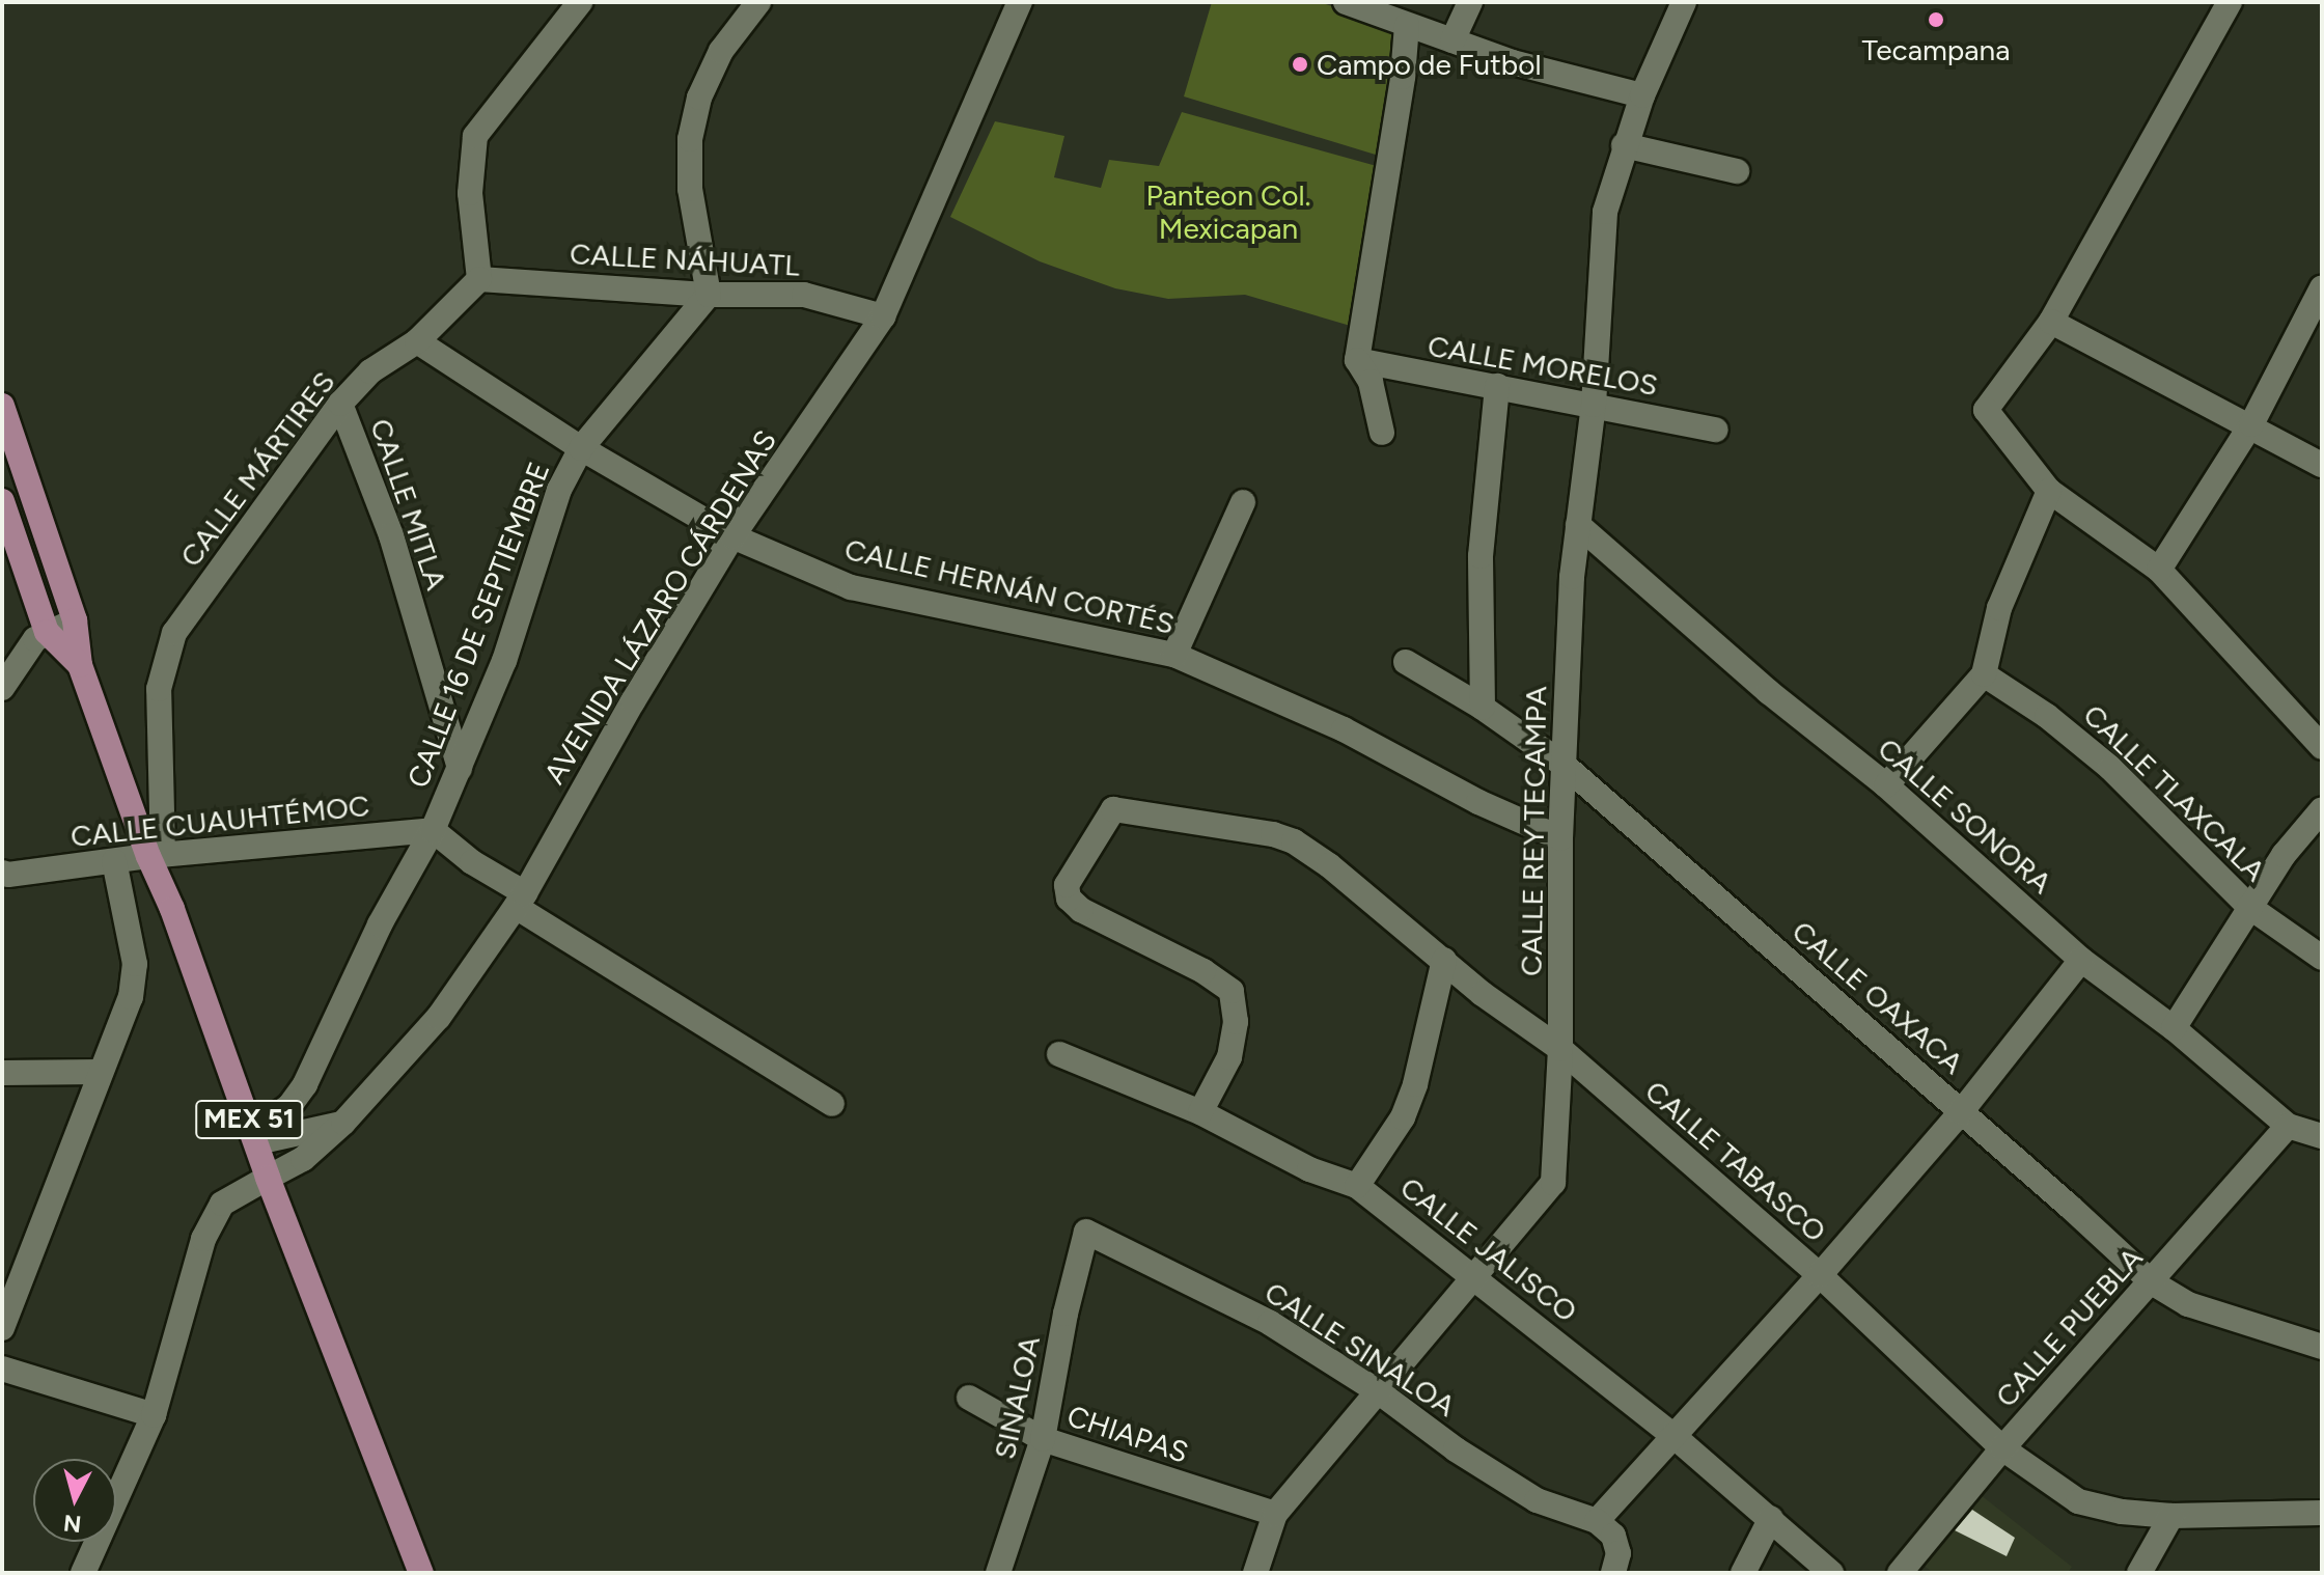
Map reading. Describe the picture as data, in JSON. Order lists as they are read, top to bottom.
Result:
{
  "streets": {
    "main road": ["MEX 51"],
    "street": [
      "CALLE NÁHUATL",
      "CALLE MORELOS",
      "CALLE MÁRTIRES",
      "CALLE MITLA",
      "CALLE HERNÁN CORTÉS",
      "AVENIDA LÁZARO CÁRDENAS",
      "CALLE 16 DE SEPTIEMBRE",
      "CALLE TLAXCALA",
      "CALLE SONORA",
      "CALLE CUAUHTÉMOC",
      "CALLE REY TECAMPA",
      "CALLE OAXACA",
      "CALLE TABASCO",
      "CALLE JALISCO",
      "CALLE PUEBLA",
      "CALLE SINALOA",
      "SINALOA",
      "CHIAPAS"
    ]
  },
  "crossings": [
    ["CALLE NÁHUATL", "CALLE MÁRTIRES"],
    ["CALLE NÁHUATL", "AVENIDA LÁZARO CÁRDENAS"],
    ["CALLE NÁHUATL", "CALLE 16 DE SEPTIEMBRE"],
    ["CALLE MORELOS", "CALLE REY TECAMPA"],
    ["CALLE MÁRTIRES", "CALLE MITLA"],
    ["CALLE MÁRTIRES", "CALLE HERNÁN CORTÉS"],
    ["CALLE MÁRTIRES", "CALLE CUAUHTÉMOC"],
    ["CALLE MÁRTIRES", "MEX 51"],
    ["CALLE MITLA", "CALLE 16 DE SEPTIEMBRE"],
    ["CALLE HERNÁN CORTÉS", "AVENIDA LÁZARO CÁRDENAS"],
    ["CALLE HERNÁN CORTÉS", "CALLE 16 DE SEPTIEMBRE"],
    ["CALLE HERNÁN CORTÉS", "CALLE REY TECAMPA"],
    ["AVENIDA LÁZARO CÁRDENAS", "MEX 51"],
    ["CALLE 16 DE SEPTIEMBRE", "CALLE CUAUHTÉMOC"],
    ["CALLE 16 DE SEPTIEMBRE", "MEX 51"],
    ["CALLE SONORA", "CALLE REY TECAMPA"],
    ["CALLE SONORA", "CALLE PUEBLA"],
    ["CALLE CUAUHTÉMOC", "MEX 51"],
    ["CALLE REY TECAMPA", "CALLE OAXACA"],
    ["CALLE REY TECAMPA", "CALLE TABASCO"],
    ["CALLE REY TECAMPA", "CALLE JALISCO"],
    ["CALLE REY TECAMPA", "CALLE SINALOA"],
    ["CALLE REY TECAMPA", "CHIAPAS"],
    ["CALLE OAXACA", "CALLE PUEBLA"],
    ["CALLE TABASCO", "CALLE JALISCO"],
    ["CALLE TABASCO", "CALLE PUEBLA"],
    ["CALLE SINALOA", "SINALOA"],
    ["SINALOA", "CHIAPAS"]
  ],
  "parks": ["Panteon Col. Mexicapan"],
  "places": ["Tecampana", "Campo de Futbol"],
  "north": "bottom"
}
